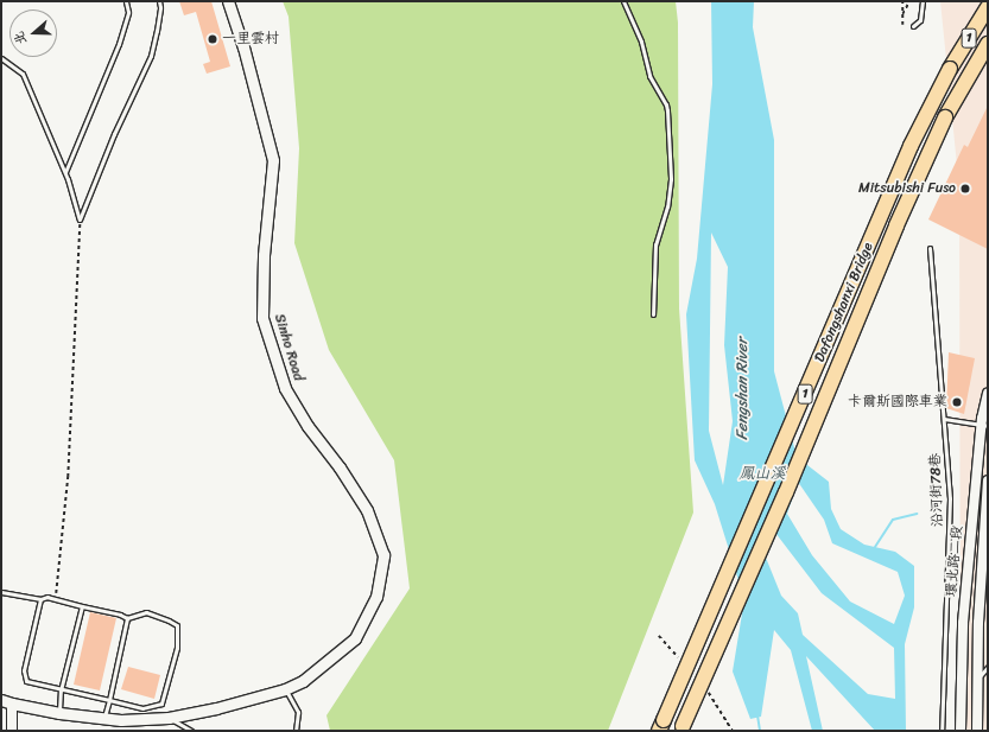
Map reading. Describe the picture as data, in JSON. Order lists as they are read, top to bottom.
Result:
{
  "streets": {
    "highway": ["1", "Dafongshanxi Bridge"],
    "main road": ["Sinho Road"],
    "street": ["環北路二段"],
    "lane": ["沿河街78巷"]
  },
  "water": ["Fengshan River", "鳳山溪"],
  "places": ["一里雲村", "Mitsubishi Fuso", "卡爾斯國際車業"],
  "north": "left"
}
